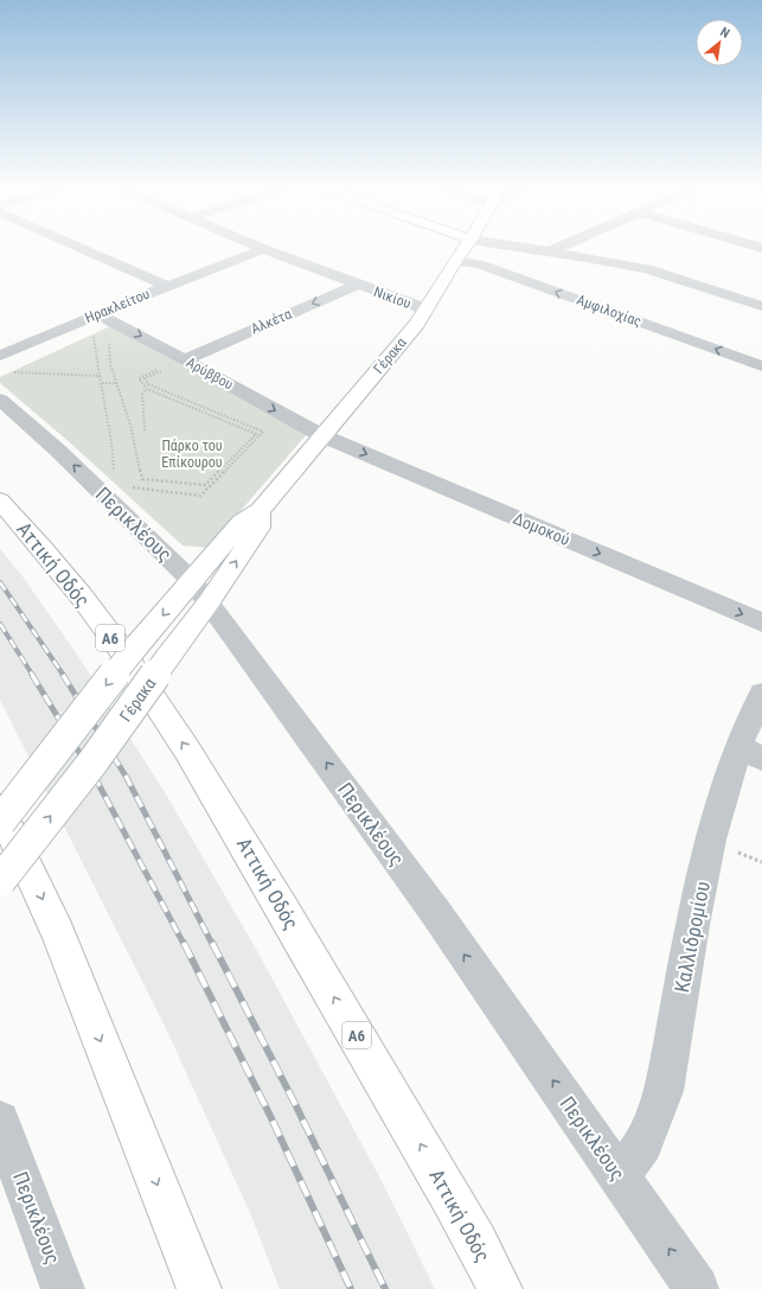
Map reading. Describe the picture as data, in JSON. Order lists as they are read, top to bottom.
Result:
{
  "streets": {
    "main road": ["Γέρακα", "Αττική Οδός", "Α6"],
    "street": [
      "Νικίου",
      "Ηρακλείτου",
      "Αμφιλοχίας",
      "Αλκέτα",
      "Αρύββου",
      "Περικλέους",
      "Δομοκού",
      "Καλλιδρομίου"
    ]
  },
  "crossings": [
    ["Νικίου", "Ηρακλείτου"],
    ["Νικίου", "Αλκέτα"],
    ["Νικίου", "Γέρακα"],
    ["Ηρακλείτου", "Αρύββου"],
    ["Αμφιλοχίας", "Γέρακα"],
    ["Αλκέτα", "Αρύββου"],
    ["Γέρακα", "Αρύββου"],
    ["Γέρακα", "Περικλέους"],
    ["Γέρακα", "Δομοκού"],
    ["Αρύββου", "Δομοκού"],
    ["Περικλέους", "Καλλιδρομίου"]
  ],
  "one_way": [
    "Αλκέτα",
    "Αρύββου",
    "Περικλέους",
    "Δομοκού"
  ],
  "parks": ["Πάρκο του Επίκουρου"],
  "north": "top right"
}
